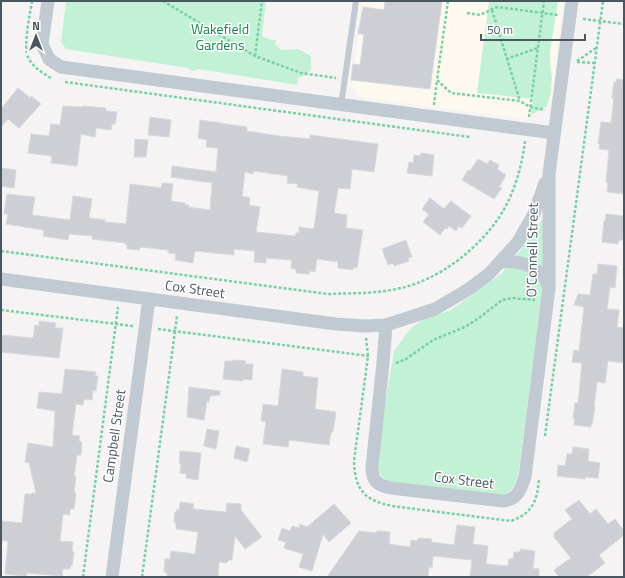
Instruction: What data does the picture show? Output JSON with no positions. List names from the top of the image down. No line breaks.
{"streets":{"street":["O'Connell Street","Cox Street","Campbell Street"]},"crossings":[["O'Connell Street","Cox Street"],["Cox Street","Campbell Street"]],"parks":["Wakefield Gardens"],"scale_bar":"50 m","north":"top"}
